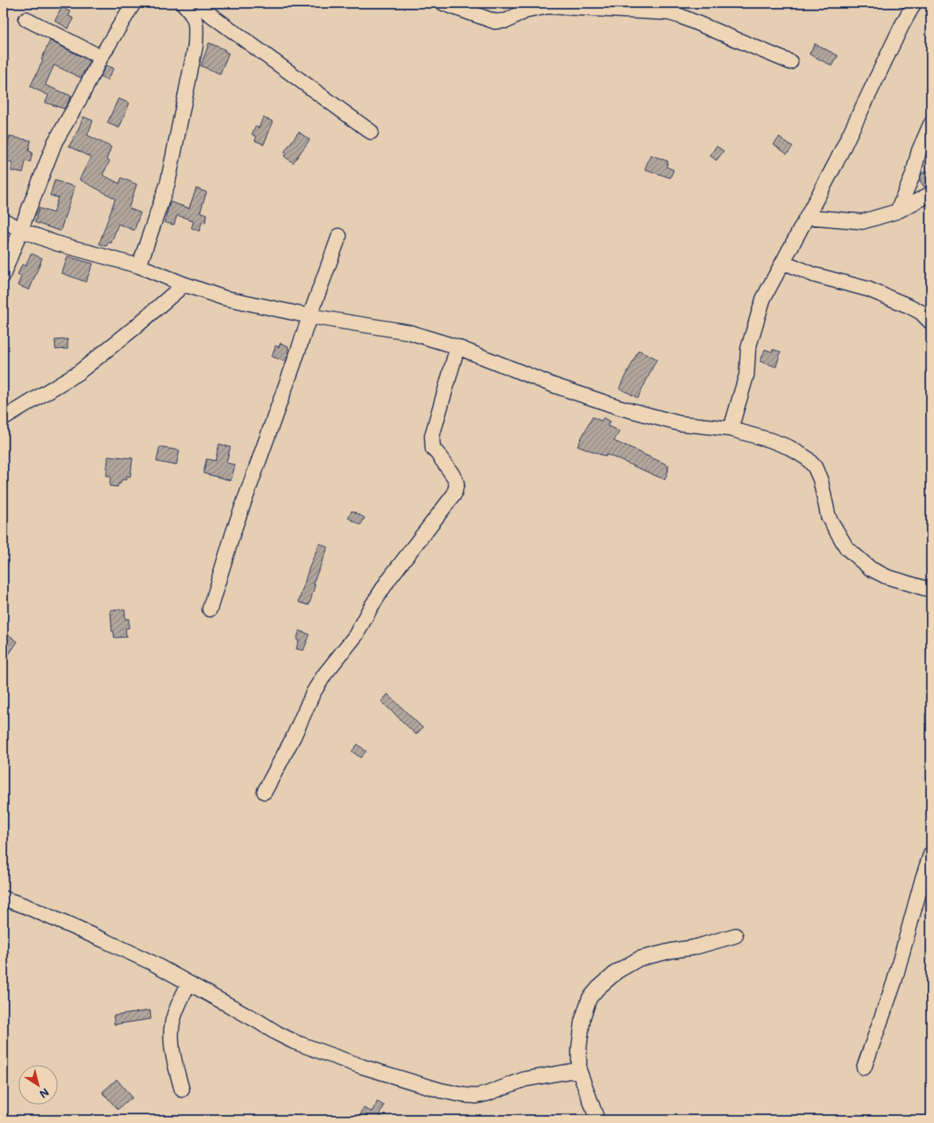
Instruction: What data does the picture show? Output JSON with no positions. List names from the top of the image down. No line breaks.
{"north":"bottom right"}
